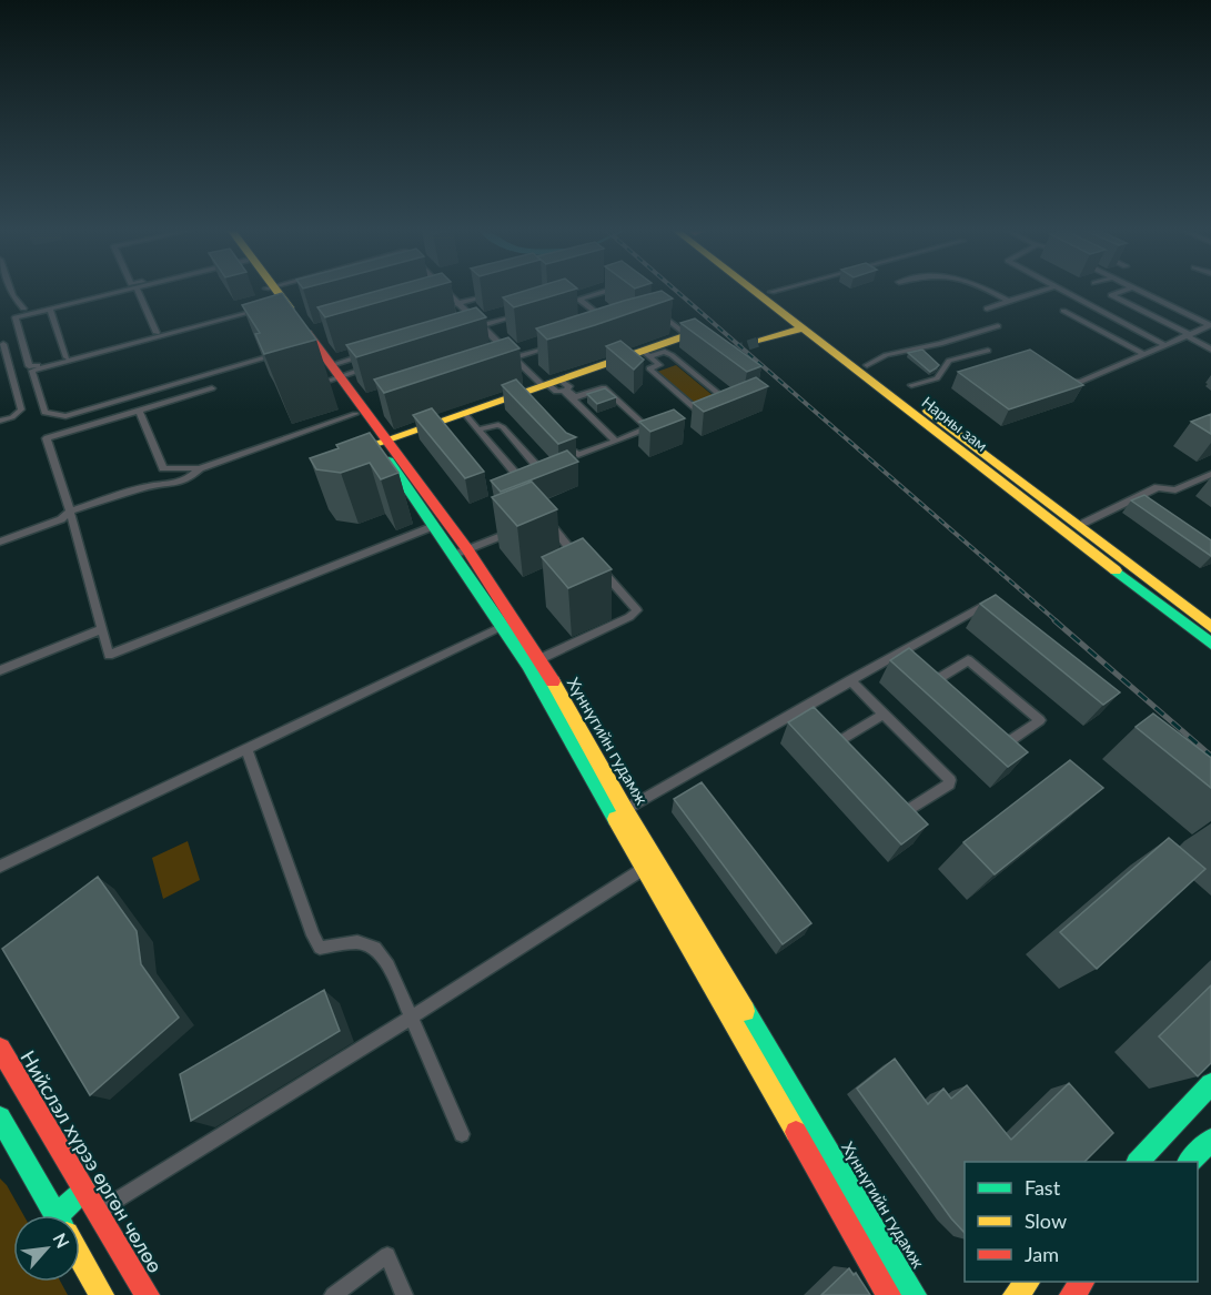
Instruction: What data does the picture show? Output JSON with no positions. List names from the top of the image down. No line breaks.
{"streets":{"main road":["Нарны зам","Хүннүгийн гудамж","Нийслэл хүрээ өргөн чөлөө"]},"legend":["Fast","Slow","Jam"],"north":"top right"}
